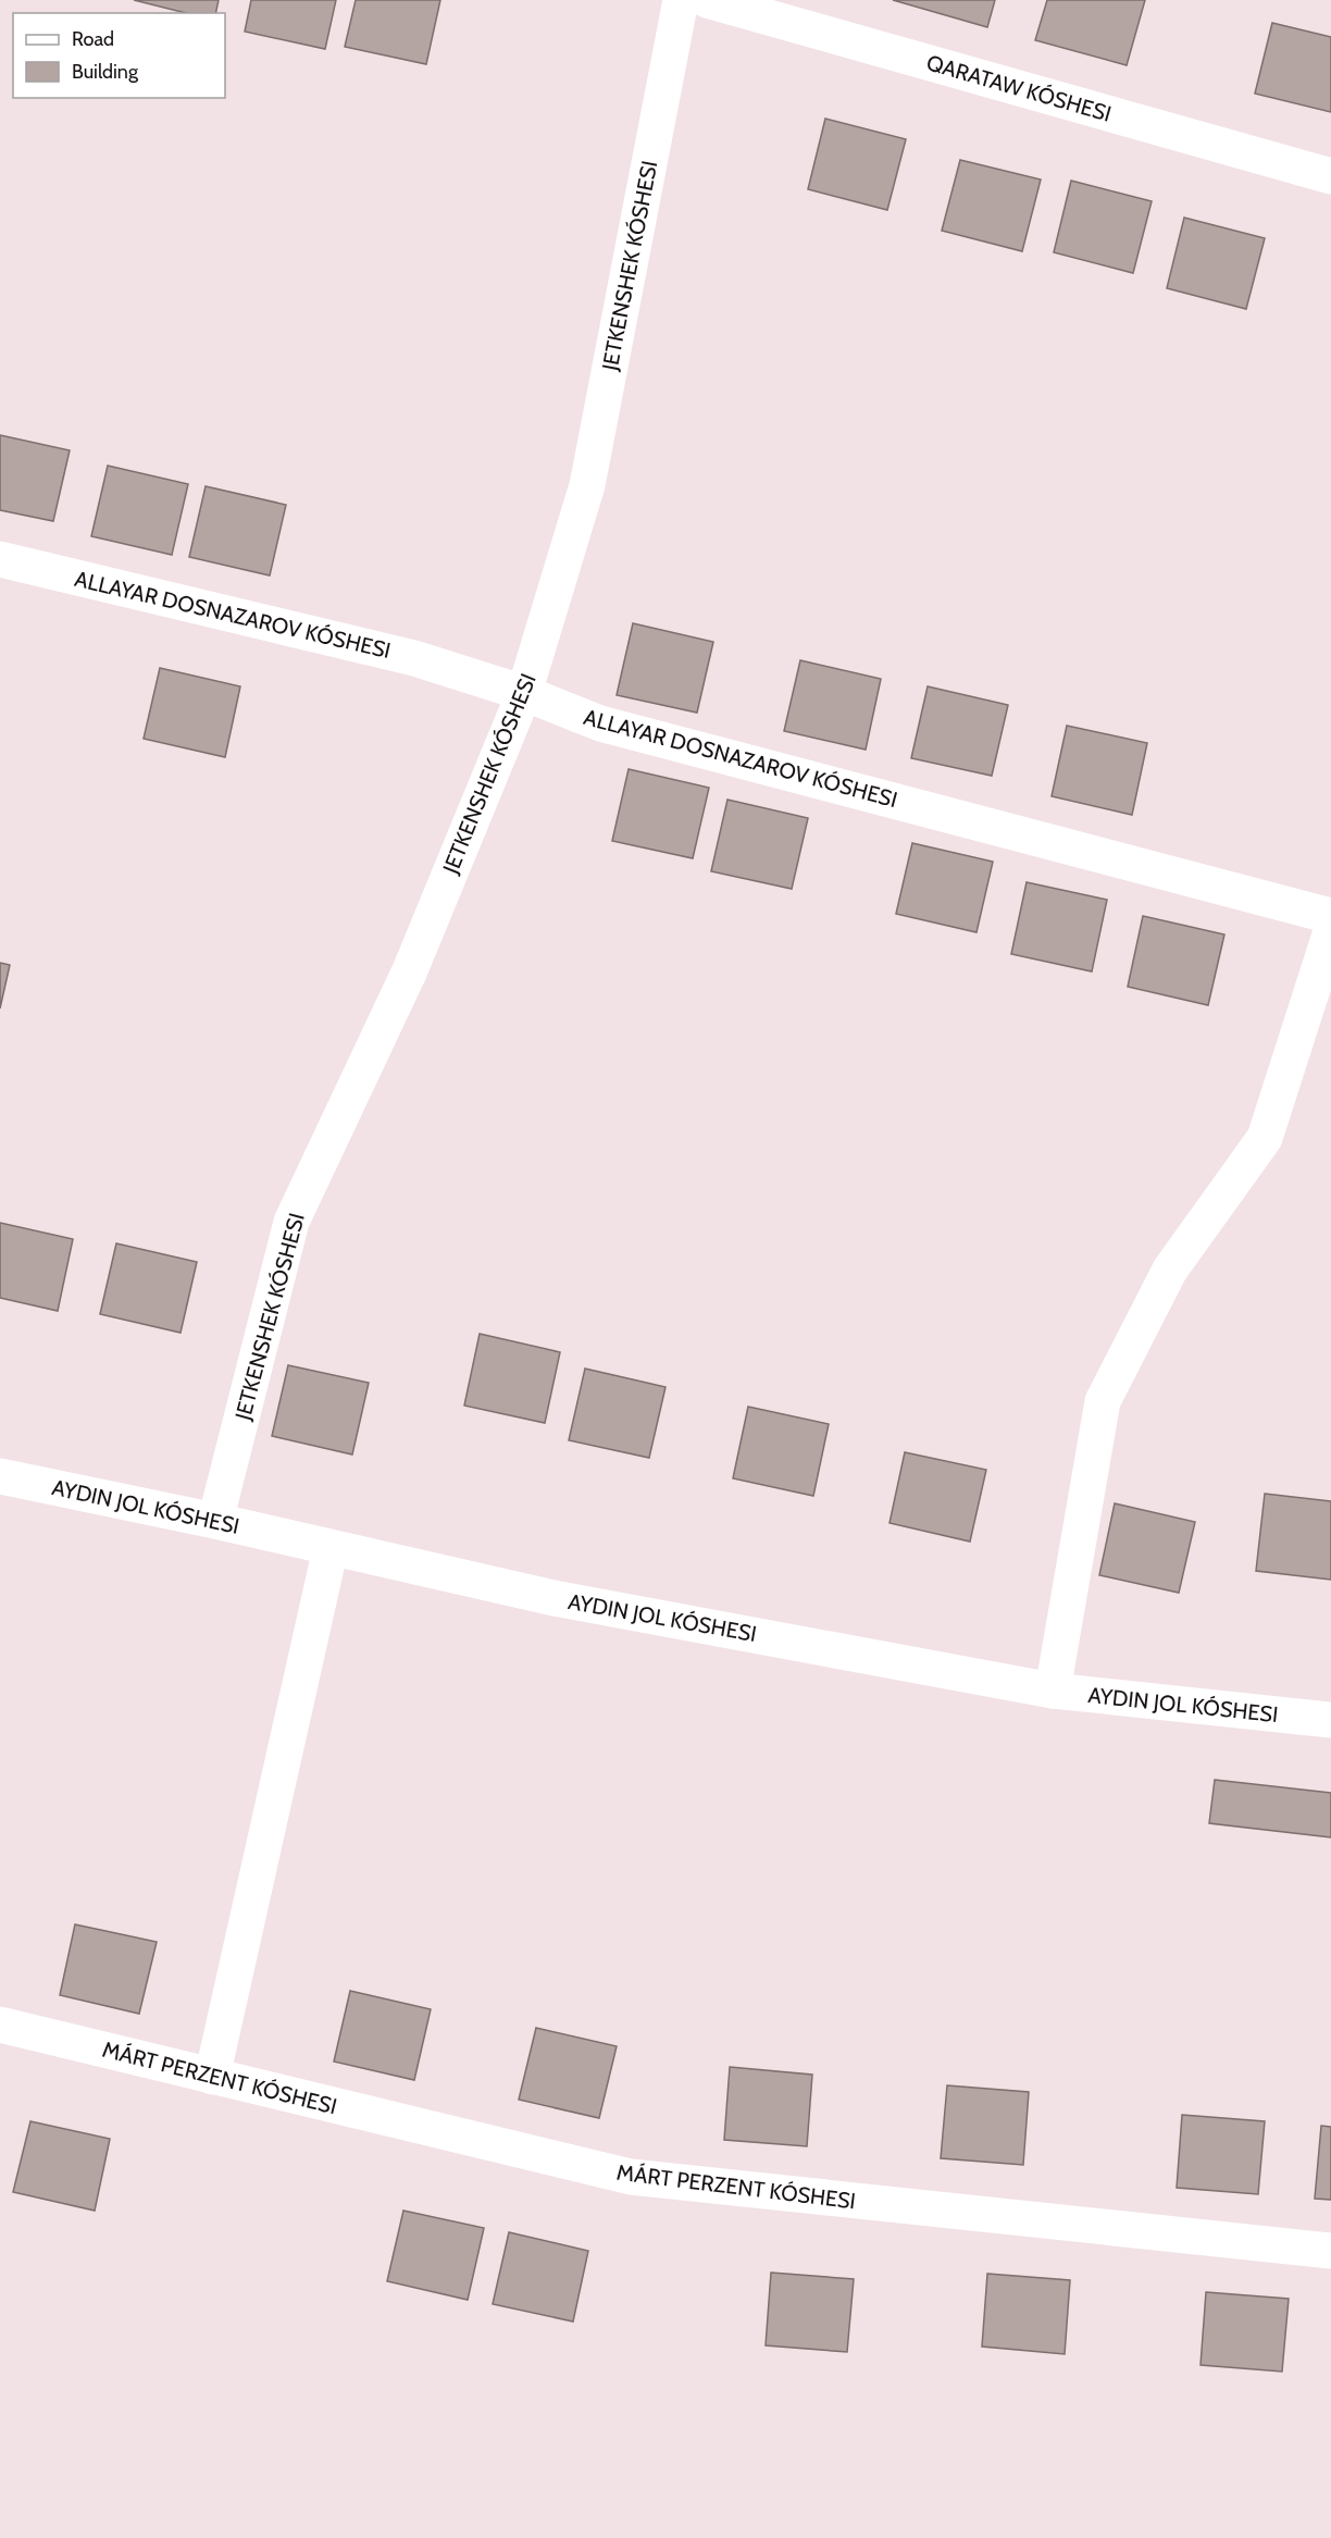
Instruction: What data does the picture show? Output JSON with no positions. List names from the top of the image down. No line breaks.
{"streets":{"street":["QARATAW KÓSHESI","JETKENSHEK KÓSHESI","ALLAYAR DOSNAZAROV KÓSHESI","MÁRT PERZENT KÓSHESI"]},"crossings":[["JETKENSHEK KÓSHESI","ALLAYAR DOSNAZAROV KÓSHESI"]],"legend":["Road","Building"]}
